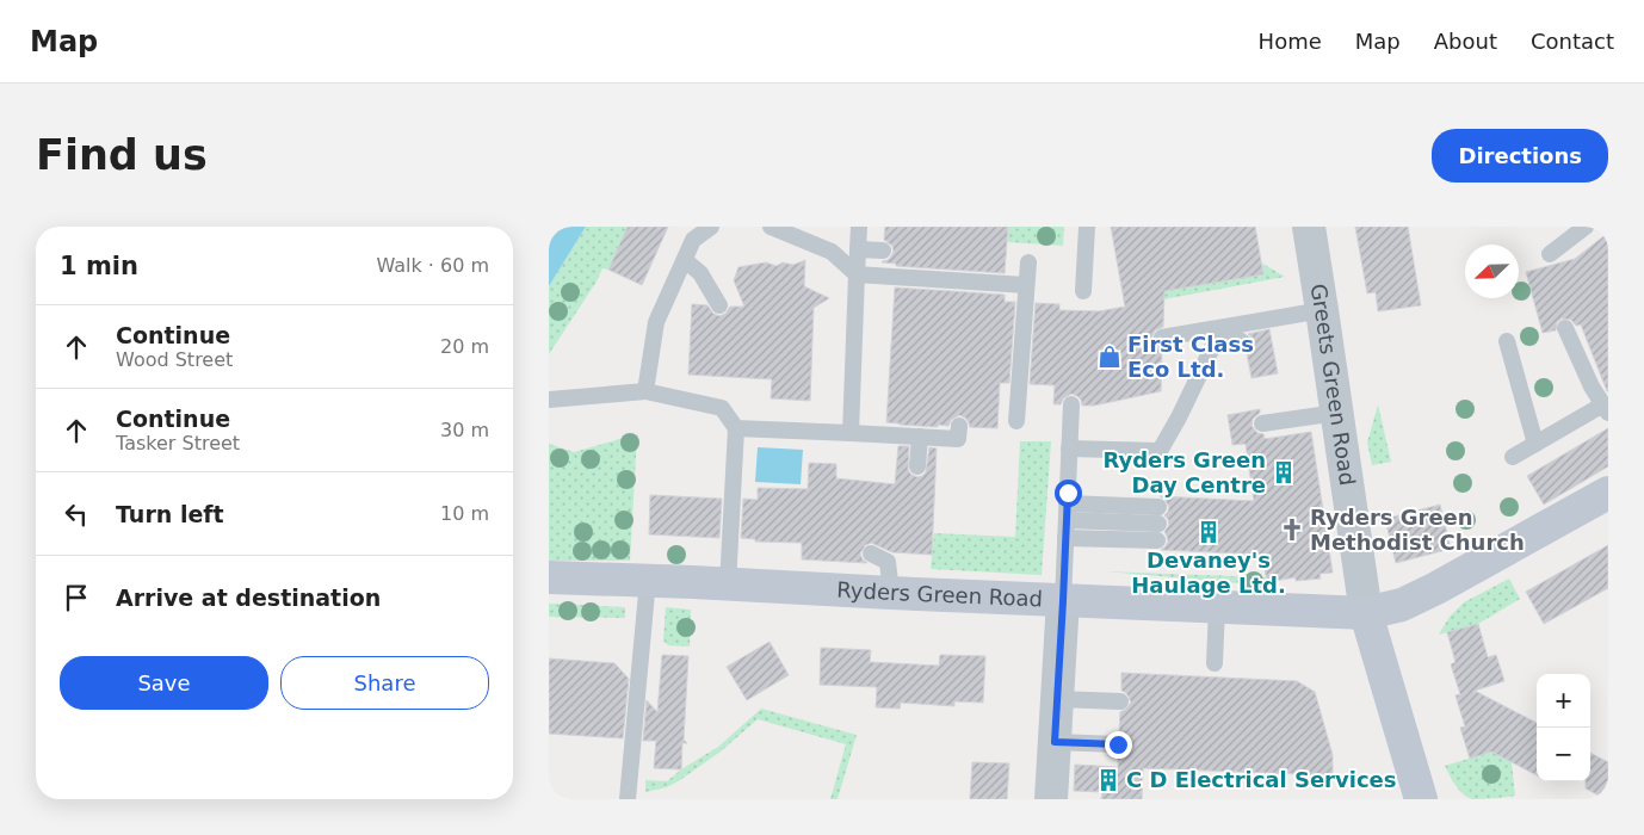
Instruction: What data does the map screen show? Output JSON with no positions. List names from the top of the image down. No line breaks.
{"streets":{"main road":["Ryders Green Road"],"street":["Greets Green Road"]},"crossings":[["Greets Green Road","Ryders Green Road"]],"places":{"shop":["First Class Eco Ltd."],"building":["Ryders Green Day Centre","Devaney's Haulage Ltd.","C D Electrical Services"],"church":["Ryders Green Methodist Church"]},"north":"bottom left","page":{"header":"Map","nav":["Home","Map","About","Contact"],"buttons":["Directions",["Save","Share"]],"title":"Find us","heading":["1 min","Walk · 60 m"],"list":[["Continue","Wood Street","20 m"],["Continue","Tasker Street","30 m"],["Turn left","10 m"],"Arrive at destination"],"map_buttons":["+","−"]}}
